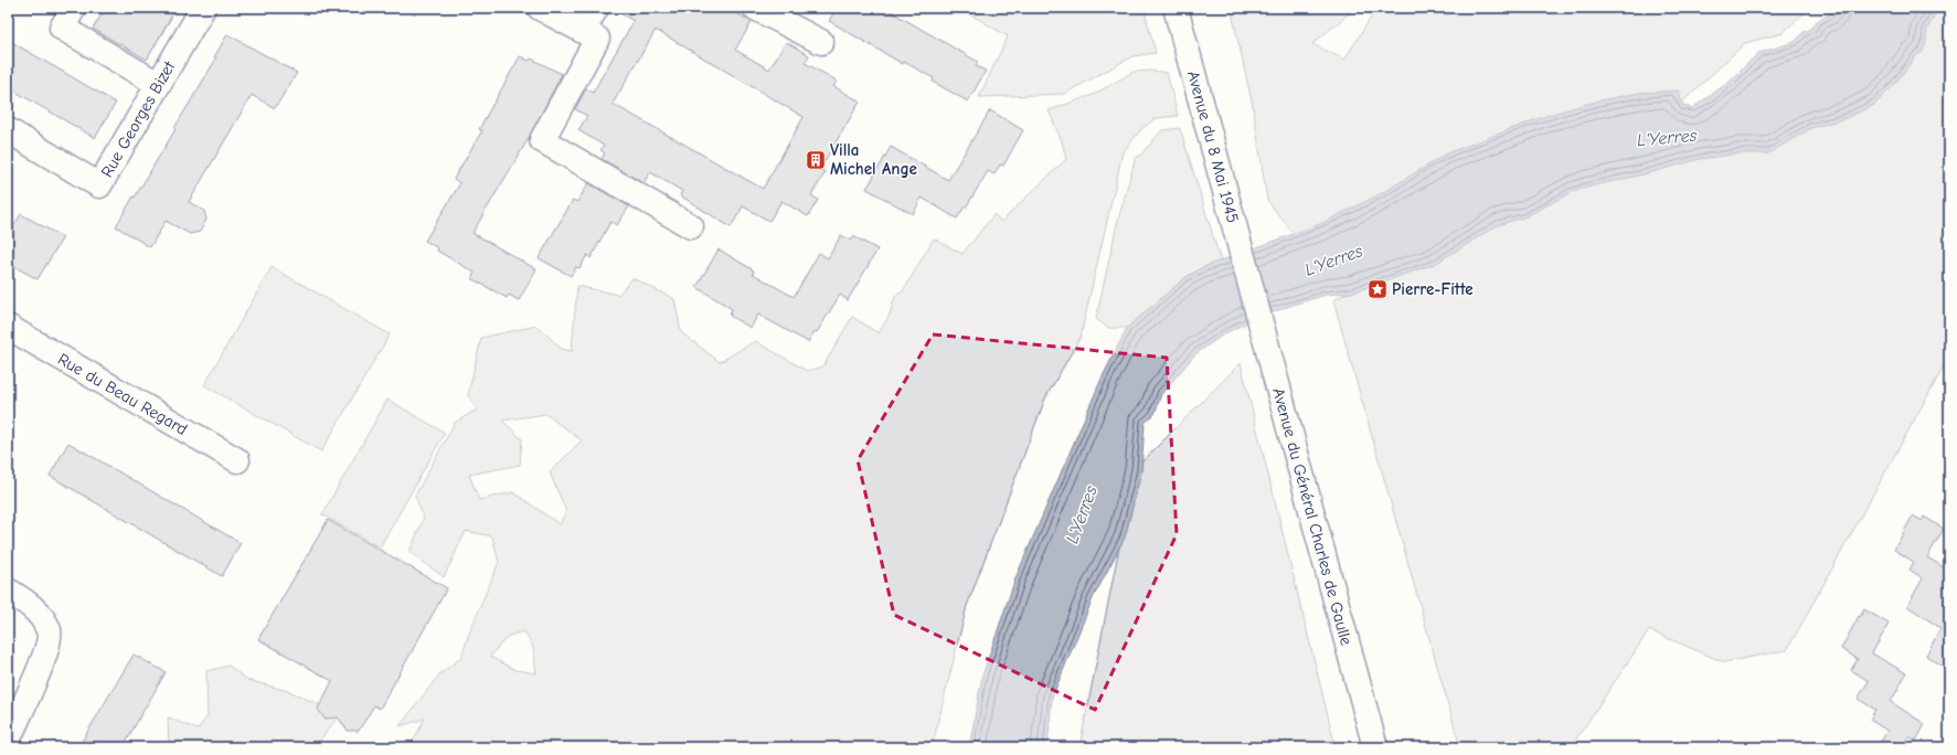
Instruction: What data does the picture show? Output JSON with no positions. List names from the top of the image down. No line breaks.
{"streets":{"street":["Rue Georges Bizet","Avenue du 8 Mai 1945","Rue du Beau Regard","Avenue du Général Charles de Gaulle"]},"crossings":[["Avenue du 8 Mai 1945","Avenue du Général Charles de Gaulle"]],"water":["L'Yerres"],"places":{"building":["Villa Michel Ange"],"place":["Pierre-Fitte"]}}
